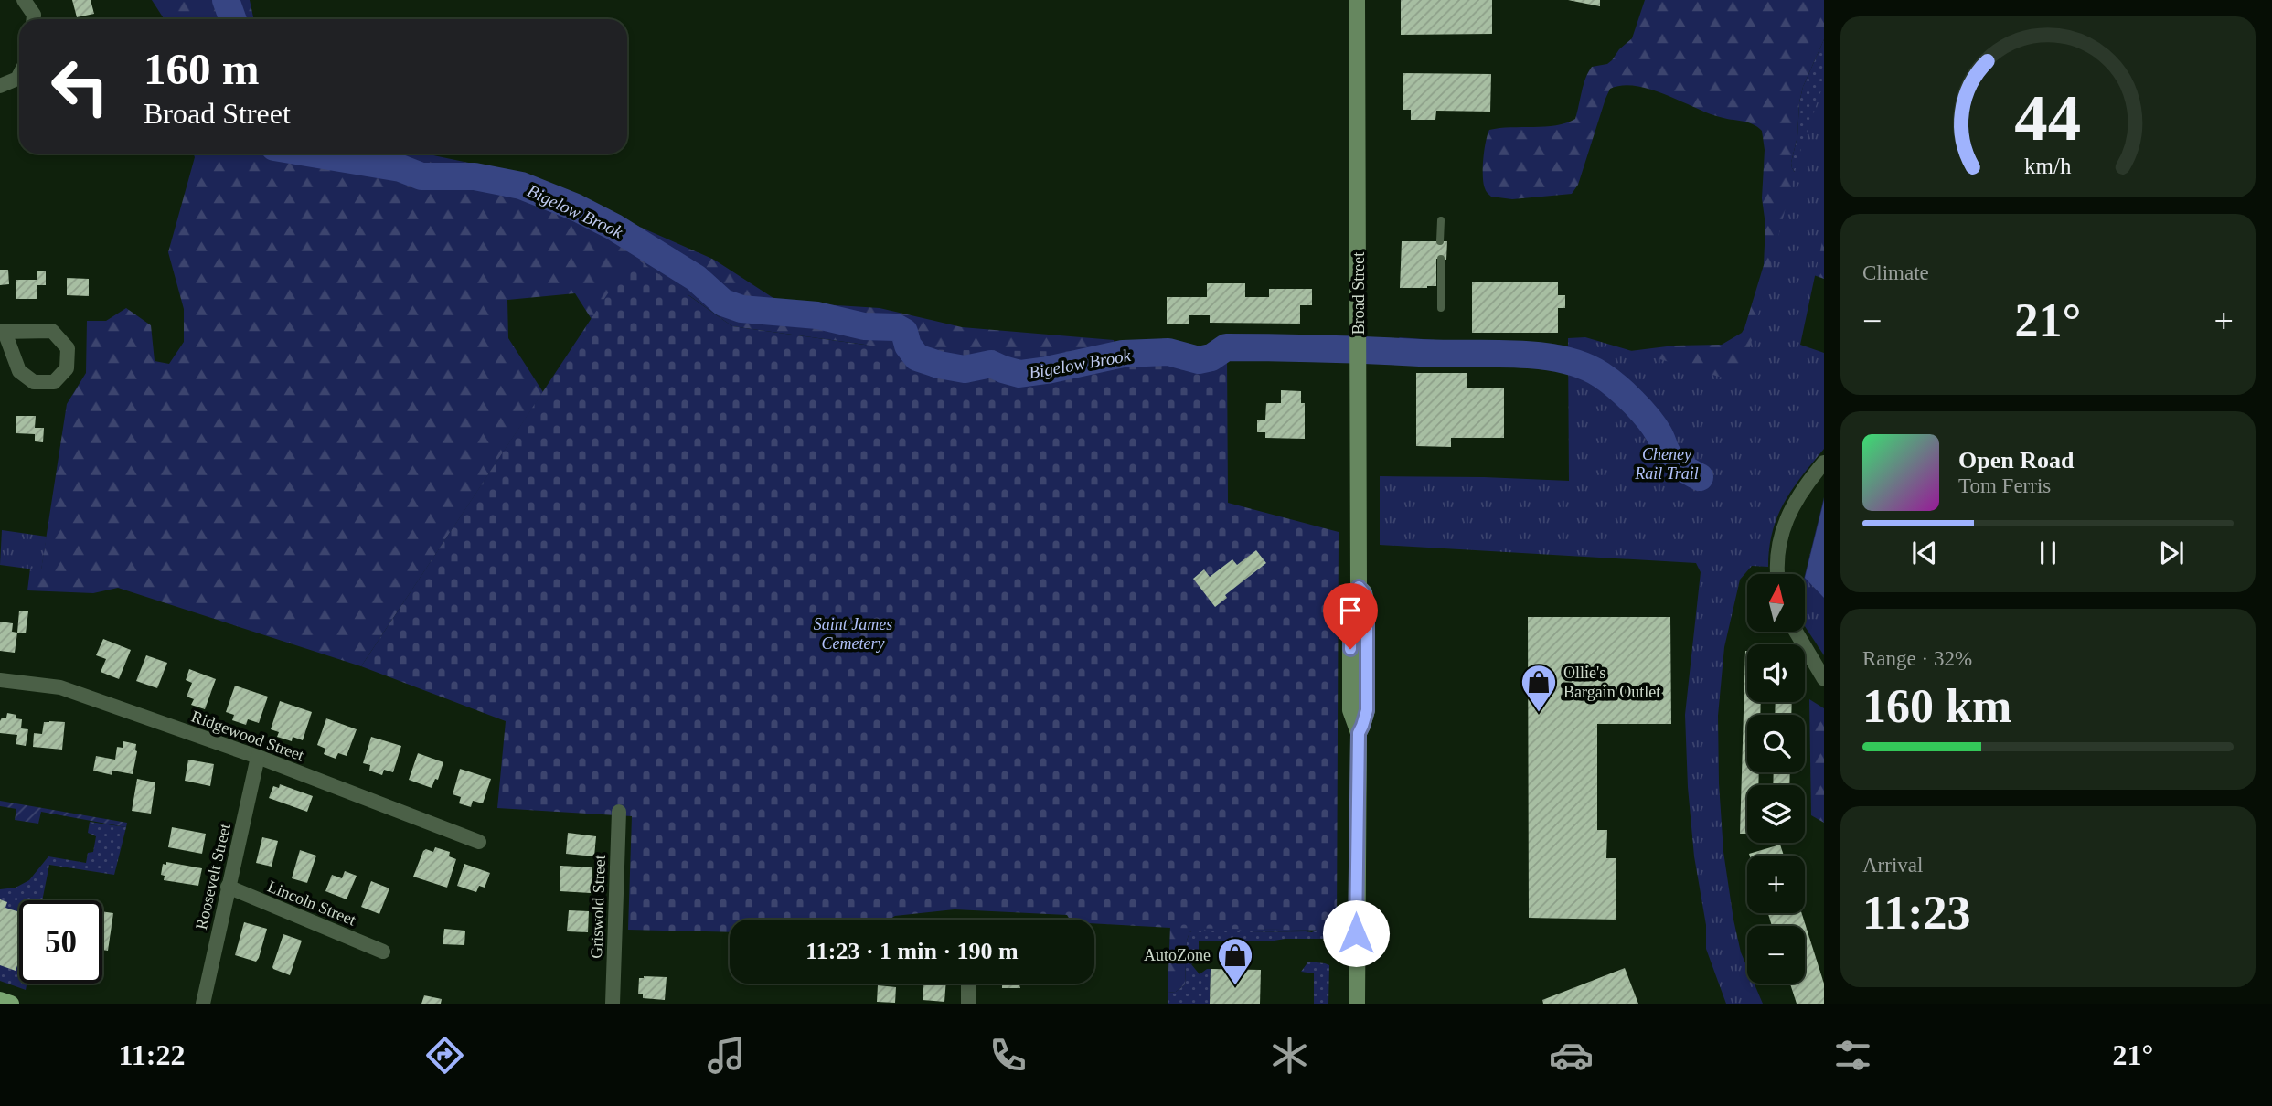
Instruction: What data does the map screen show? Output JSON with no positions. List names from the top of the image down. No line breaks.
{"streets":{"main road":["Broad Street"],"street":["Ridgewood Street","Roosevelt Street","Lincoln Street","Griswold Street"]},"crossings":[["Ridgewood Street","Roosevelt Street"],["Roosevelt Street","Lincoln Street"]],"water":["Bigelow Brook"],"parks":["Cheney Rail Trail","Saint James Cemetery"],"places":{"shop":["Ollie's Bargain Outlet","AutoZone"]},"north":"top","page":{"turn":["160 m","Broad Street"],"tile":["Climate",["Range · 32%","160 km"],["Arrival","11:23"]],"heat":["−","21°","+"],"song":["Open Road","Tom Ferris"],"map_buttons":["+","−"],"limit":"50","trip":"11:23 · 1 min · 190 m","tabs":["11:22","21°"],"gauge":["44","km/h"]}}
